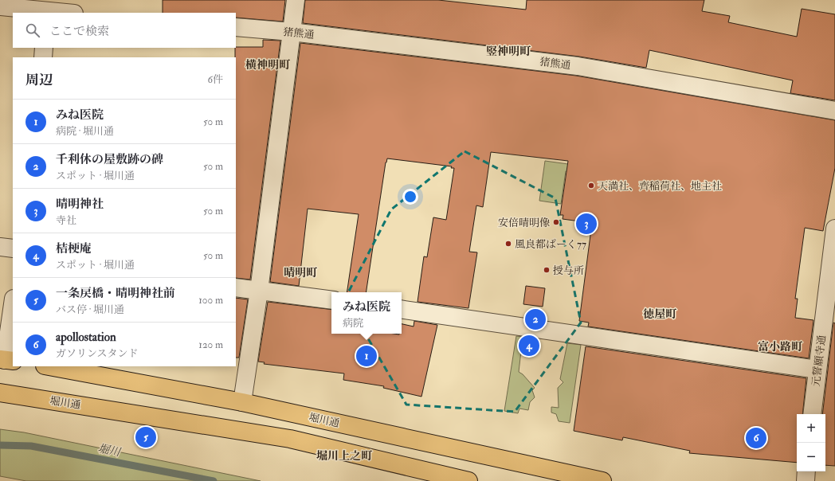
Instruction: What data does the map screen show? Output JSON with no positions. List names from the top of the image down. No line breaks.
{"streets":{"main road":["堀川通"],"street":["猪熊通","元誓願寺通"]},"districts":["竪神明町","横神明町","晴明町","徳屋町","富小路町","堀川上之町"],"water":["堀川"],"places":["天満社、齊稲荷社、地主社","安倍晴明像","風良都ぱーく77","授与所"],"page":{"search":"ここで検索","heading":["周辺","6件"],"list":[{"mark":"1","name":"みね医院","note":"病院 · 堀川通","value":"50 m"},{"mark":"2","name":"千利休の屋敷跡の碑","note":"スポット · 堀川通","value":"50 m"},{"mark":"3","name":"晴明神社","note":"寺社","value":"50 m"},{"mark":"4","name":"桔梗庵","note":"スポット · 堀川通","value":"50 m"},{"mark":"5","name":"一条戻橋・晴明神社前","note":"バス停 · 堀川通","value":"100 m"},{"mark":"6","name":"apollostation","note":"ガソリンスタンド","value":"120 m"}],"pins":["3","2","4","1","5","6"],"popup":["みね医院","病院"],"map_buttons":["+","−"]}}
